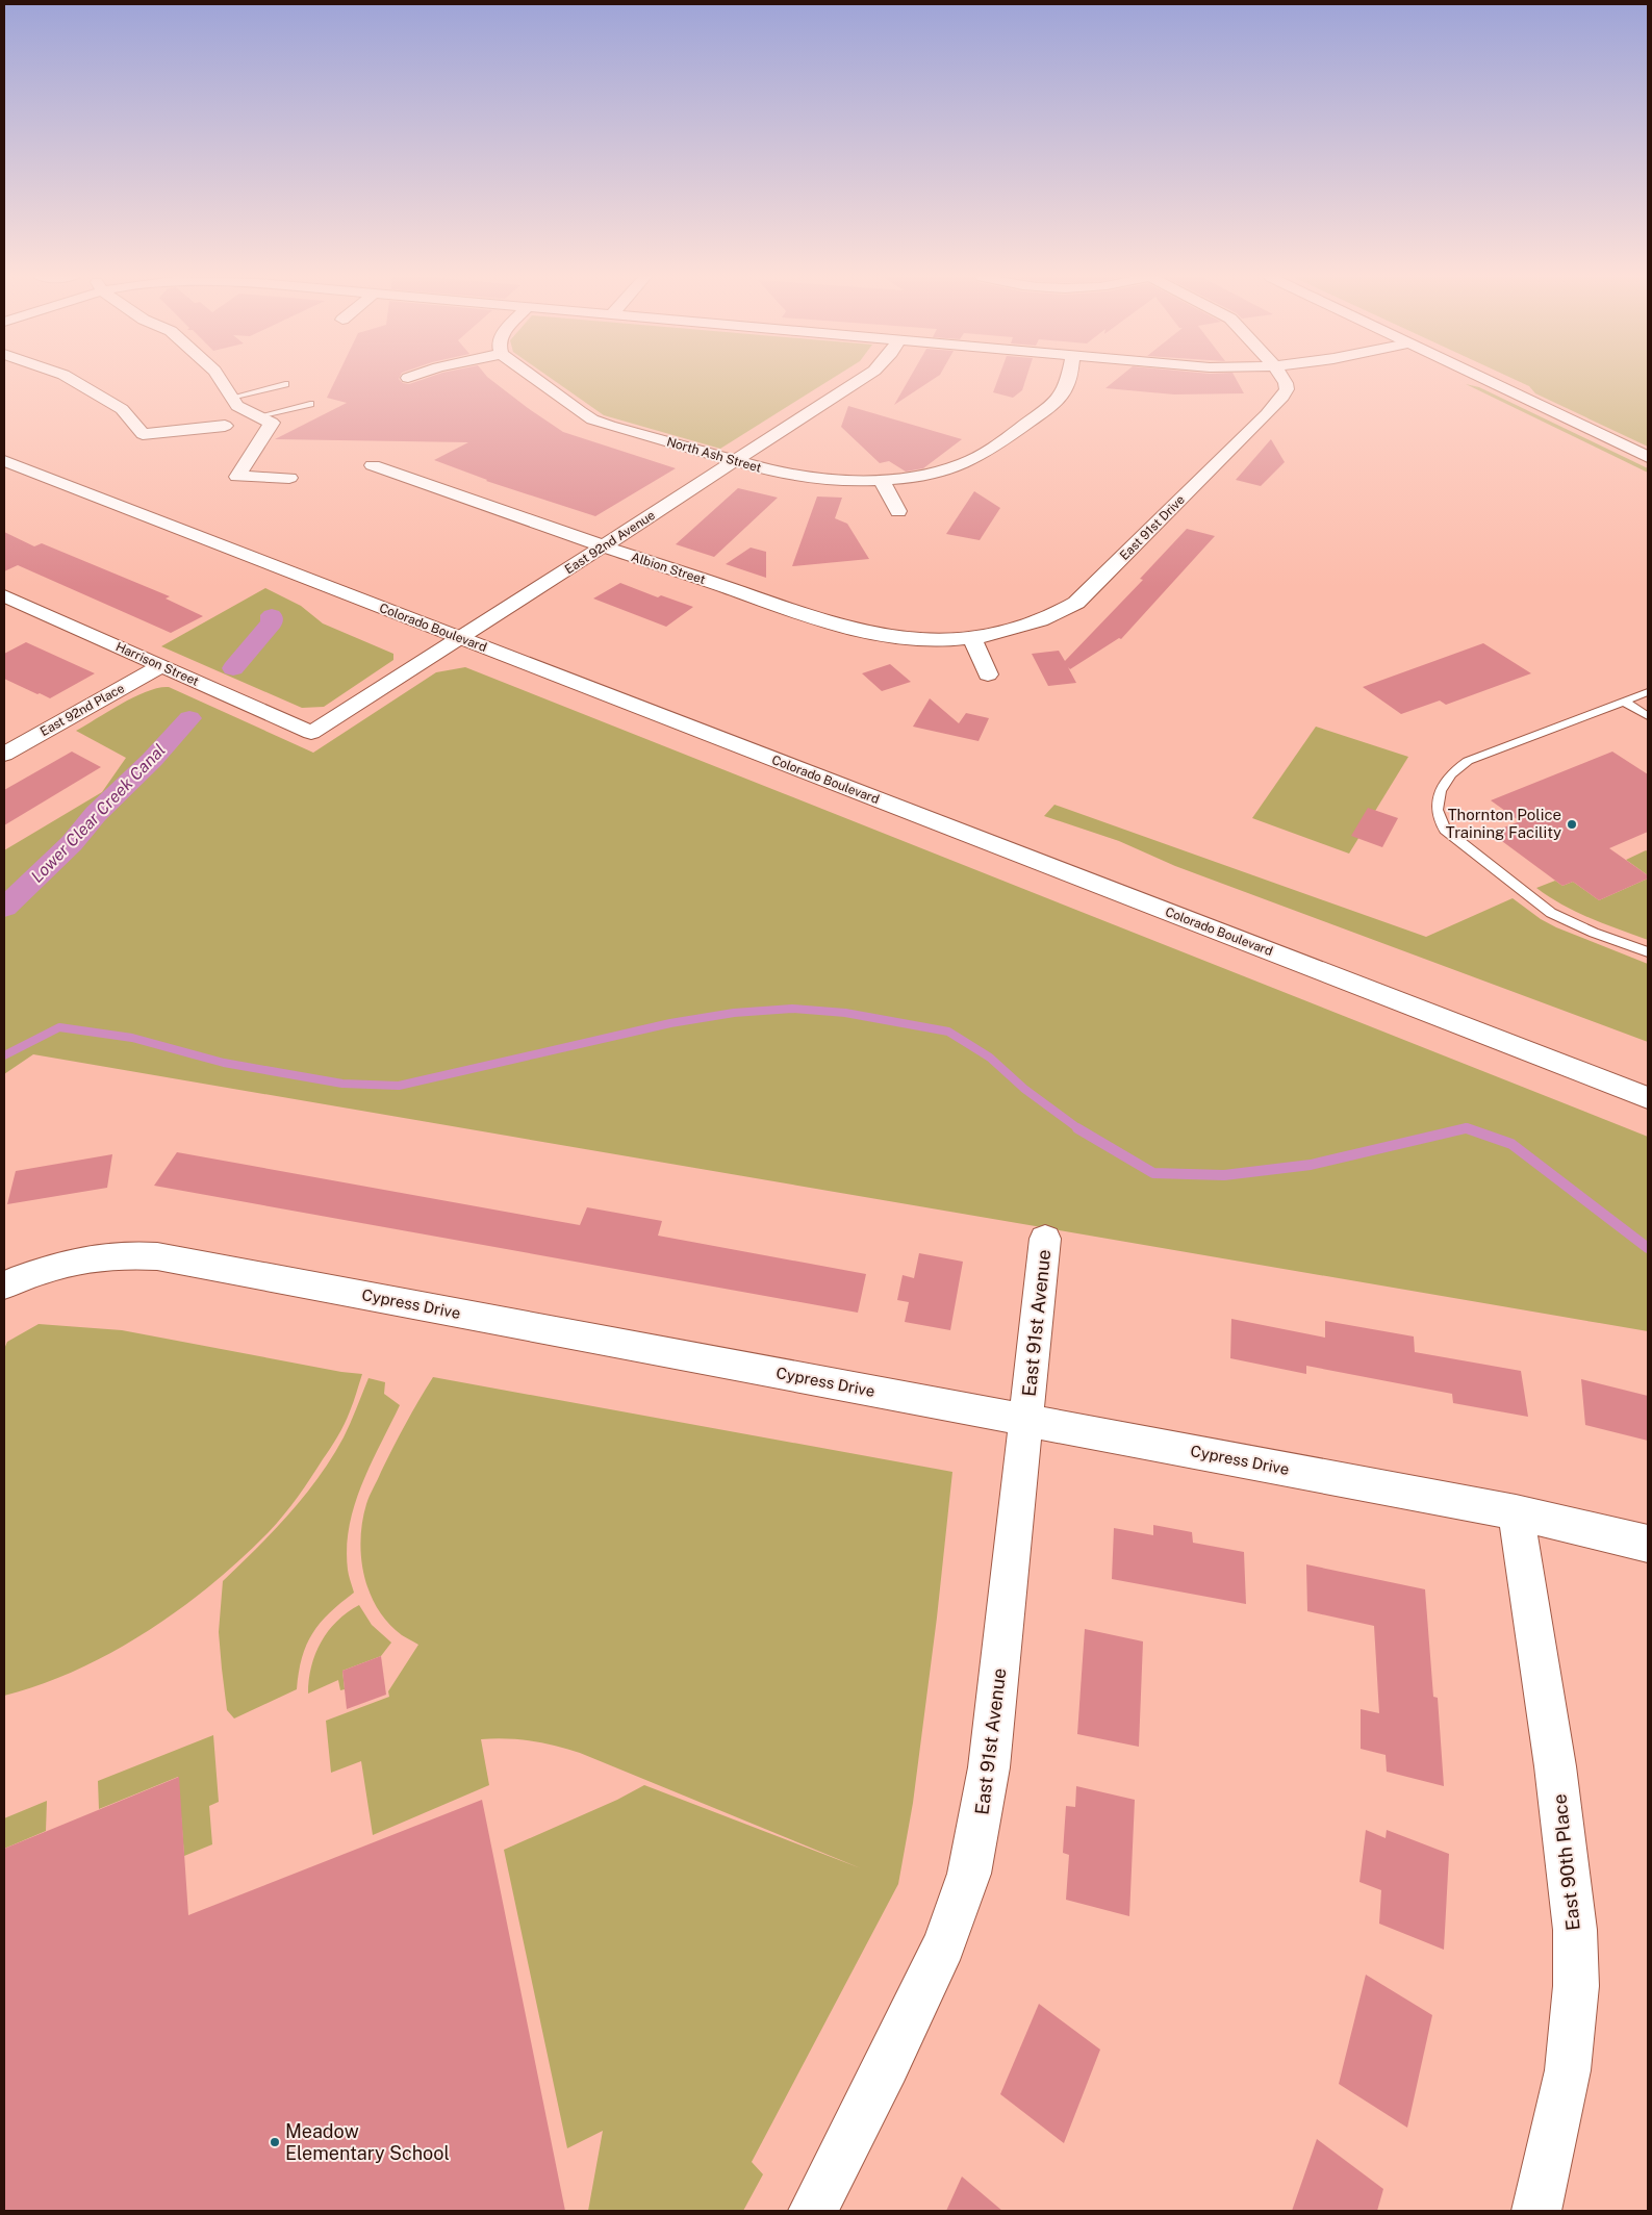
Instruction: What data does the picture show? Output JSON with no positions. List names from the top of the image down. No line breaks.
{"streets":{"street":["North Ash Street","East 91st Drive","East 92nd Avenue","Albion Street","Colorado Boulevard","Harrison Street","East 92nd Place","Cypress Drive","East 91st Avenue","East 90th Place"]},"crossings":[["North Ash Street","East 92nd Avenue"],["East 91st Drive","Albion Street"],["East 92nd Avenue","Albion Street"],["East 92nd Avenue","Colorado Boulevard"],["East 92nd Avenue","Harrison Street"],["Harrison Street","East 92nd Place"],["Cypress Drive","East 91st Avenue"],["Cypress Drive","East 90th Place"]],"water":["Lower Clear Creek Canal"],"places":["Thornton Police Training Facility","Meadow Elementary School"]}
